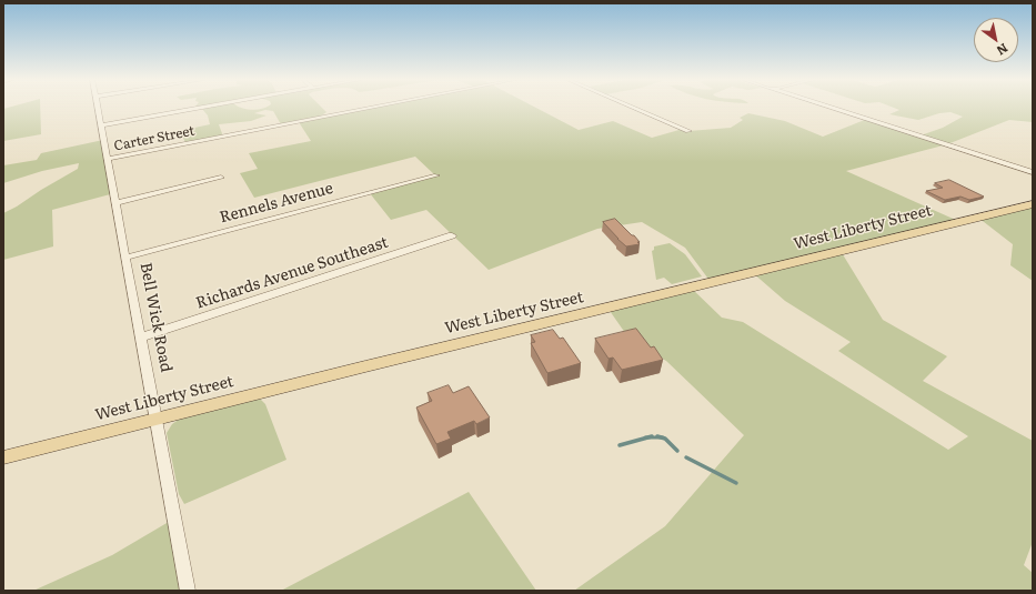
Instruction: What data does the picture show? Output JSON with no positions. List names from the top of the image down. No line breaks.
{"streets":{"main road":["West Liberty Street"],"street":["Carter Street","Rennels Avenue","Richards Avenue Southeast","Bell Wick Road"]},"crossings":[["Carter Street","Bell Wick Road"],["Rennels Avenue","Bell Wick Road"],["West Liberty Street","Bell Wick Road"],["Richards Avenue Southeast","Bell Wick Road"]],"north":"bottom right"}
